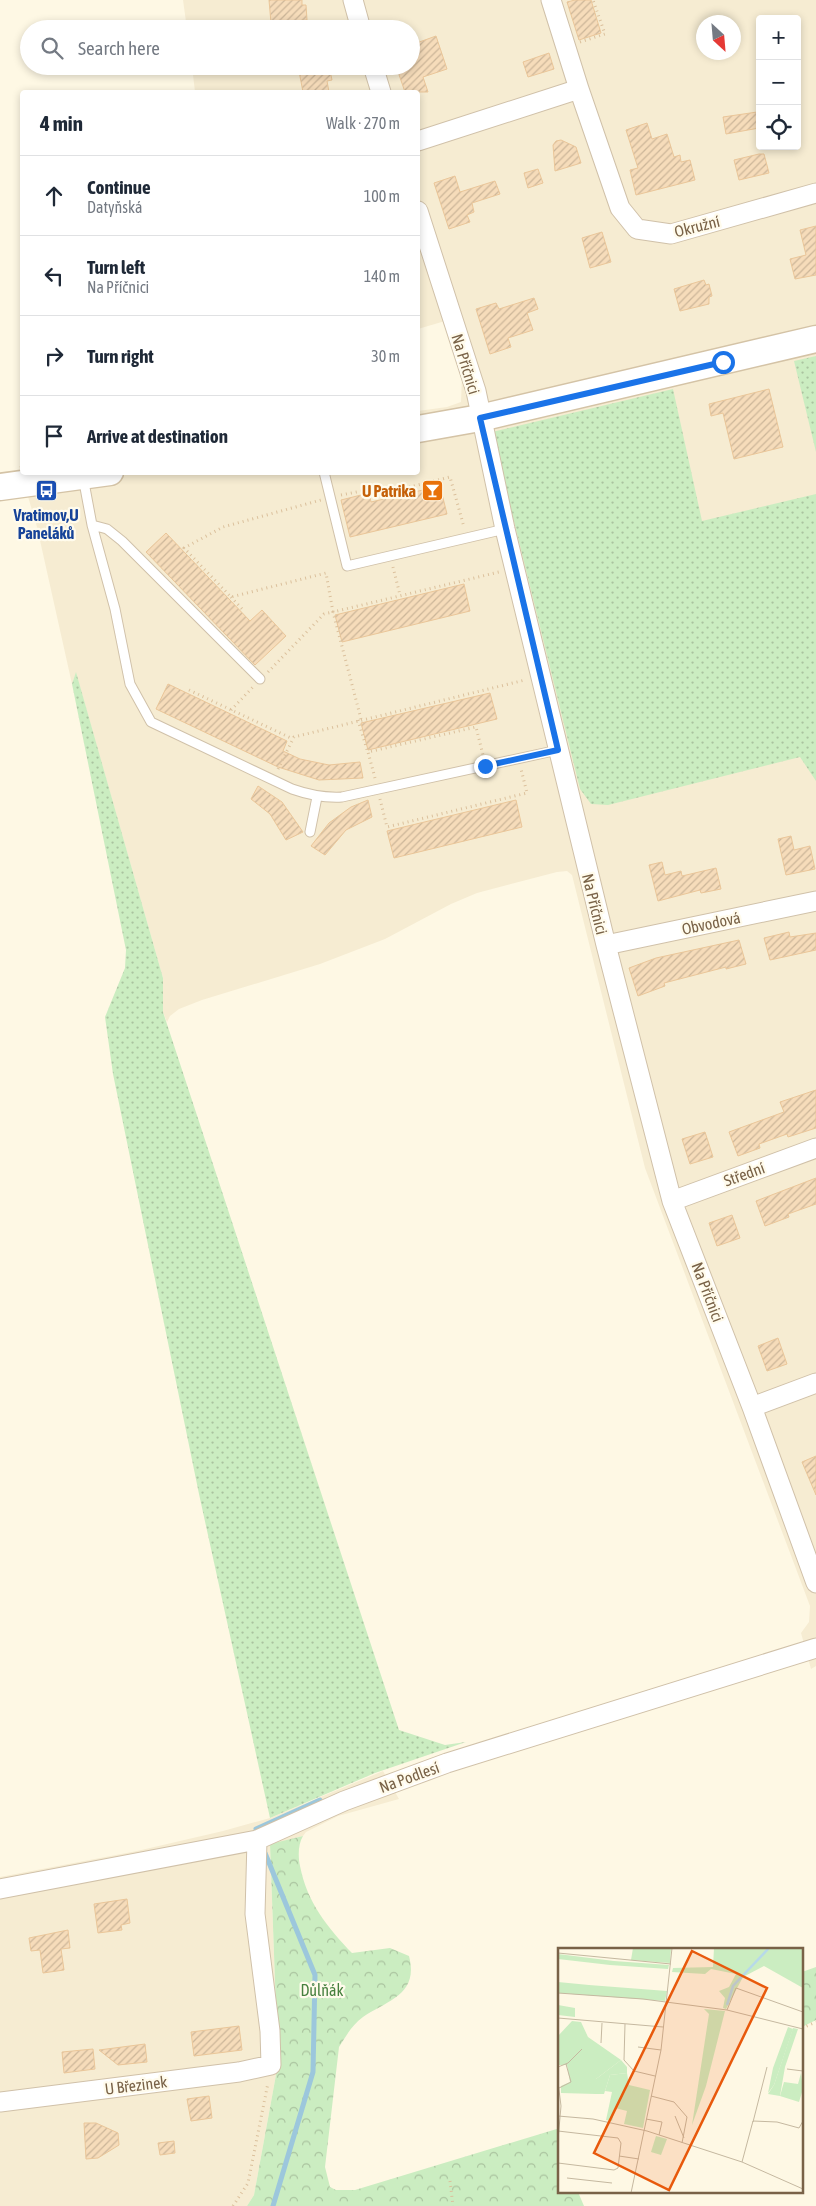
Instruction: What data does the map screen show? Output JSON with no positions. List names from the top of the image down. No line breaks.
{"streets":{"street":["Okružní","Na Příčnici","Obvodová","Střední","Na Podlesí","U Březinek"]},"crossings":[["Na Příčnici","Obvodová"],["Na Příčnici","Střední"]],"parks":["Důlňák"],"places":{"bus stop":["Vratimov,U Paneláků"],"bar":["U Patrika"]},"north":"bottom right","page":{"map_buttons":["+","−"],"search":"Search here","heading":["4 min","Walk · 270 m"],"list":[["Continue","Datyňská","100 m"],["Turn left","Na Příčnici","140 m"],["Turn right","30 m"],"Arrive at destination"]}}
